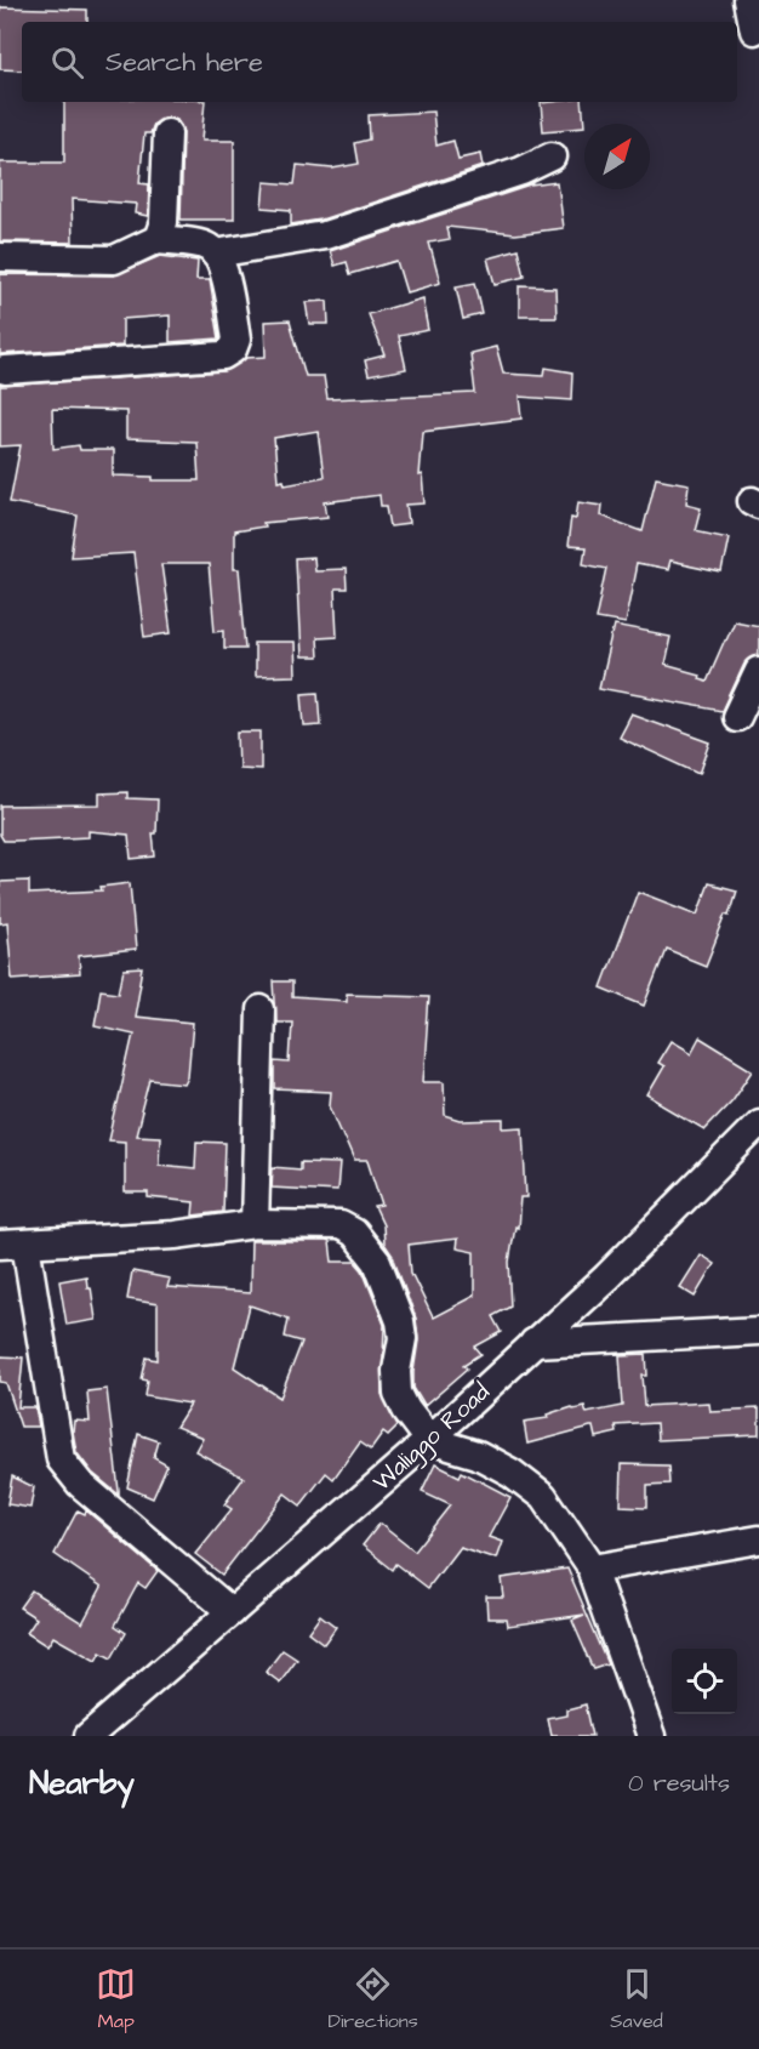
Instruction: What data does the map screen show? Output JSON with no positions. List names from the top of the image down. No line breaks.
{"streets":{"street":["Waliggo Road"]},"north":"top right","page":{"search":"Search here","heading":["Nearby","0 results"],"nav":["Map","Directions","Saved"]}}
